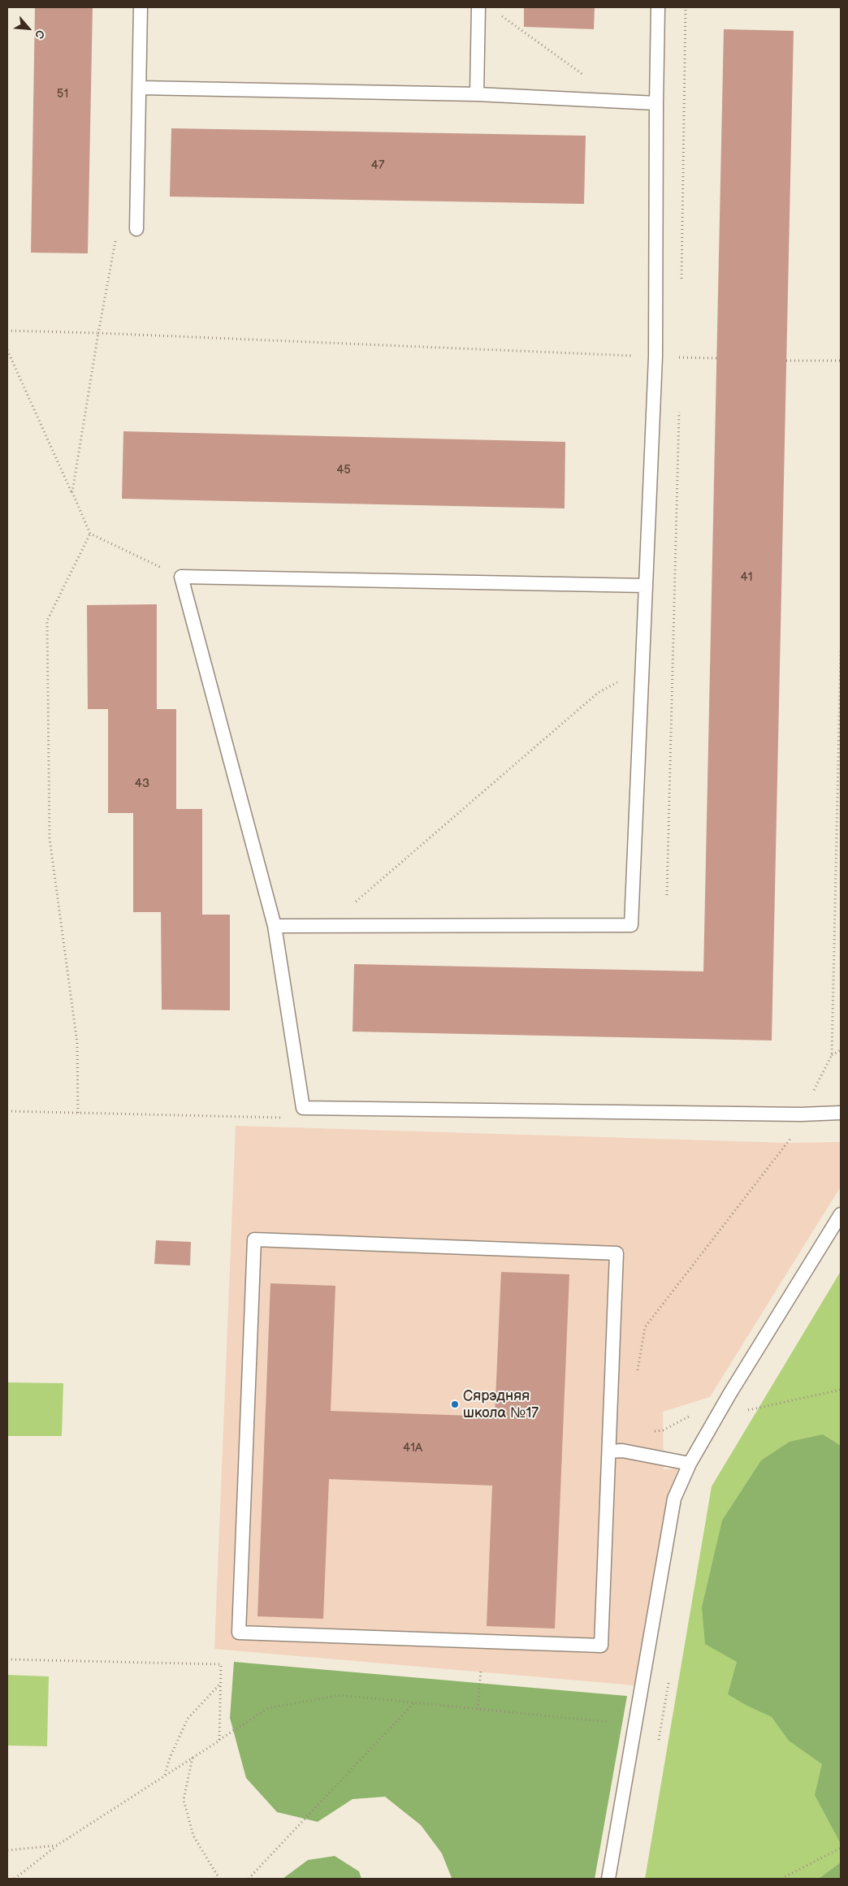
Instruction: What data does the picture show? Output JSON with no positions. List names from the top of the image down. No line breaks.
{"places":["Сярэдняя школа №17"],"house_numbers":["51","47","45","41","43","41А"],"north":"bottom right"}
